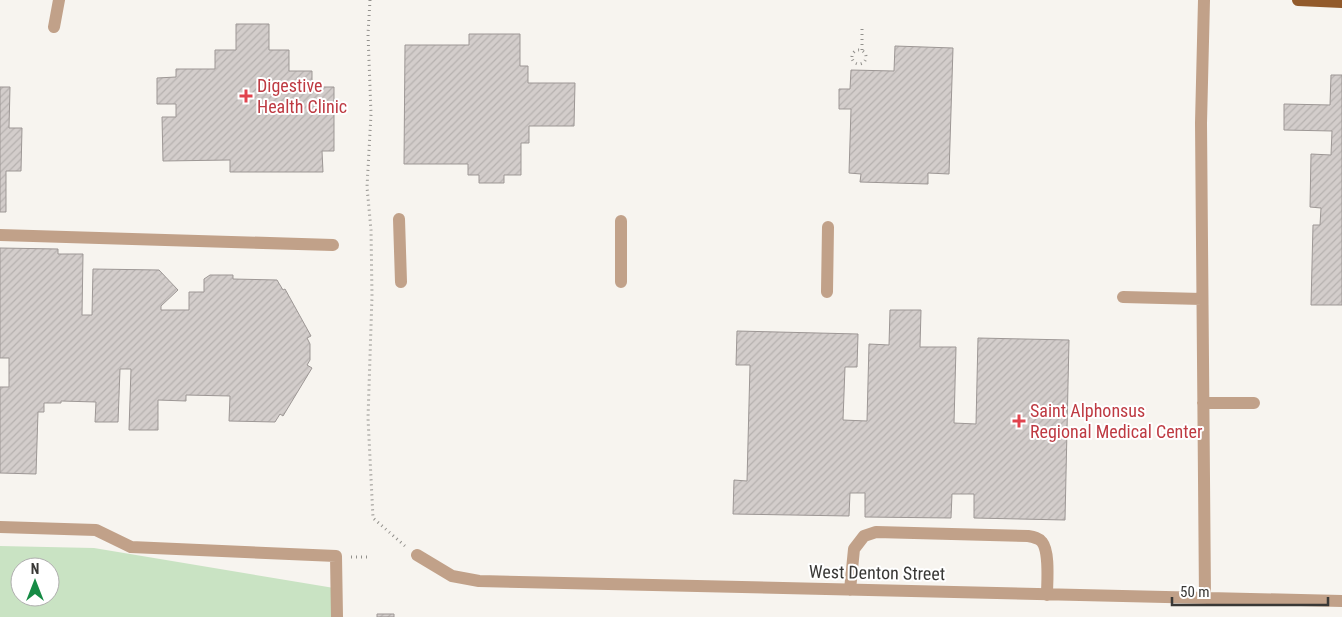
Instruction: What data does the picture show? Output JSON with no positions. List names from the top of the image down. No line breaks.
{"streets":{"street":["West Denton Street"]},"places":{"health":["Digestive Health Clinic","Saint Alphonsus Regional Medical Center"]},"scale_bar":"50 m","north":"top"}
